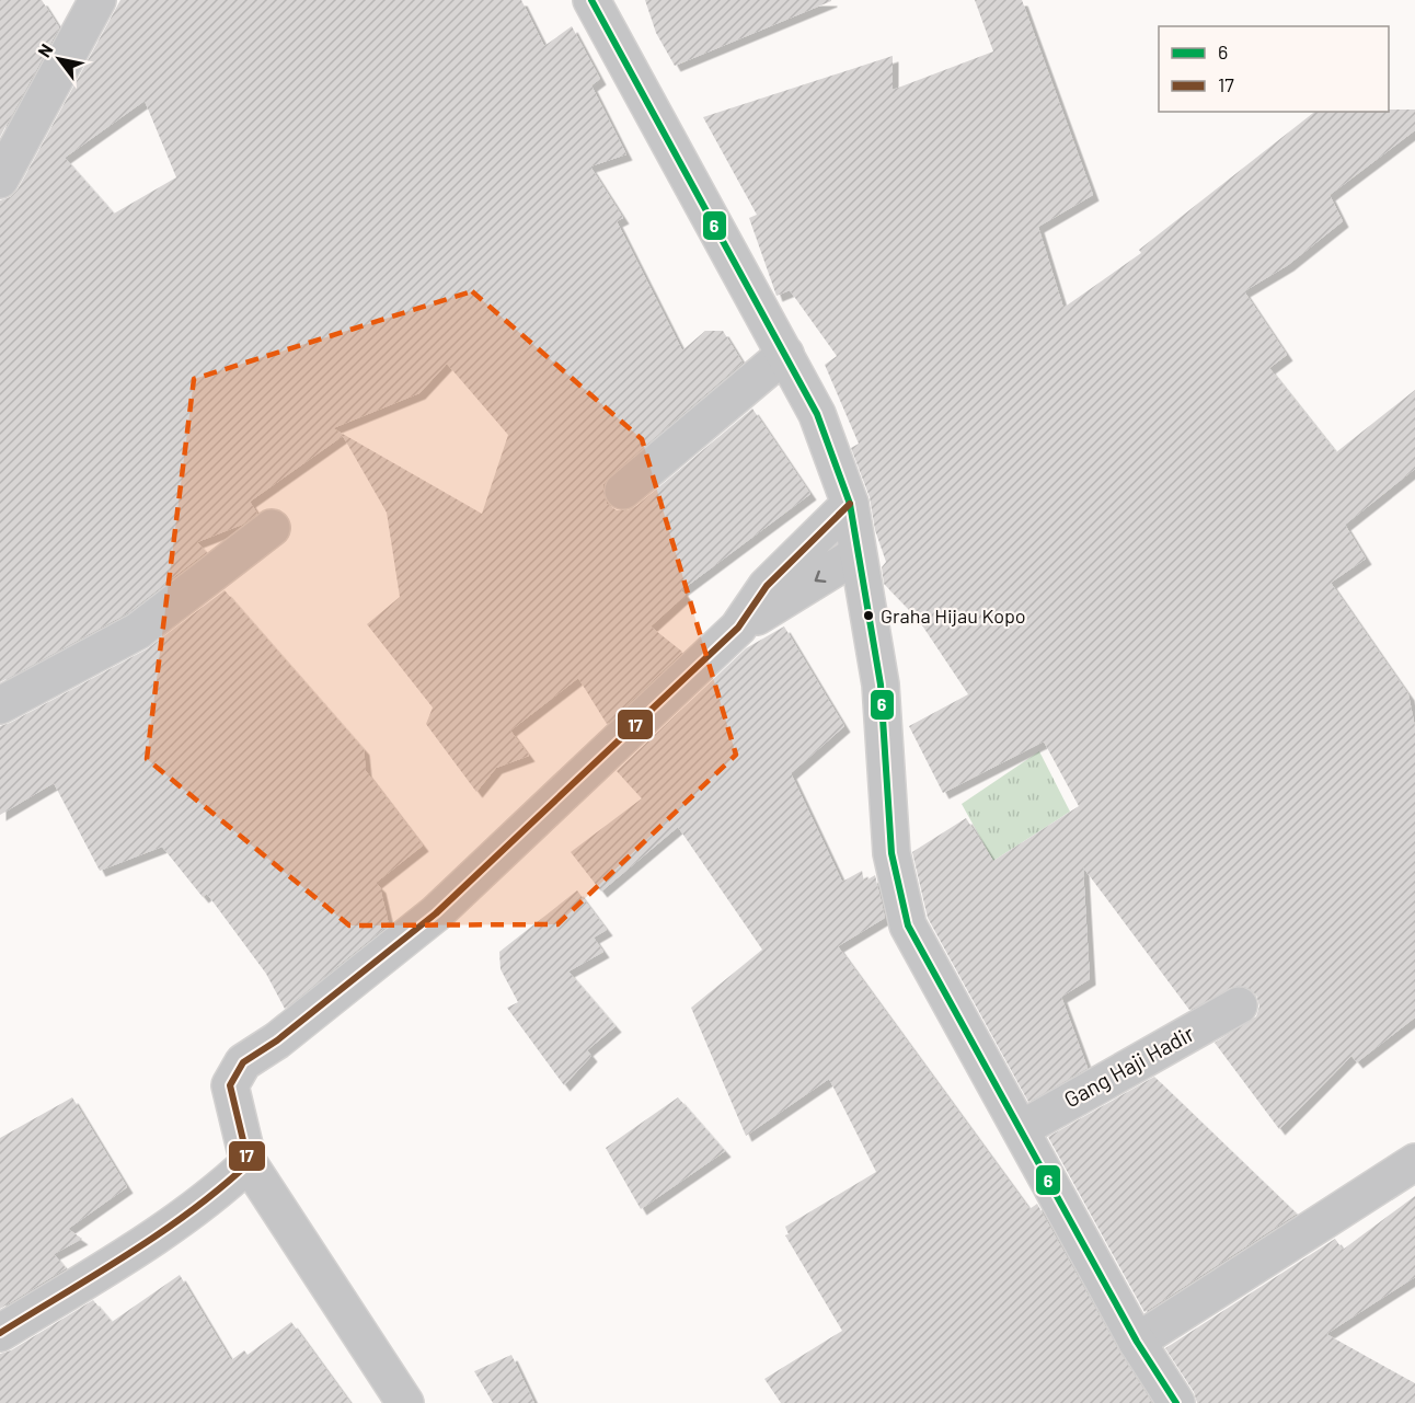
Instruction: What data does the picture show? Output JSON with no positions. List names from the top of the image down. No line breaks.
{"streets":{"street":["Gang Haji Hadir"]},"places":["Graha Hijau Kopo"],"lines":["transit line 6","transit line 17"],"legend":["6","17"],"north":"top left"}
